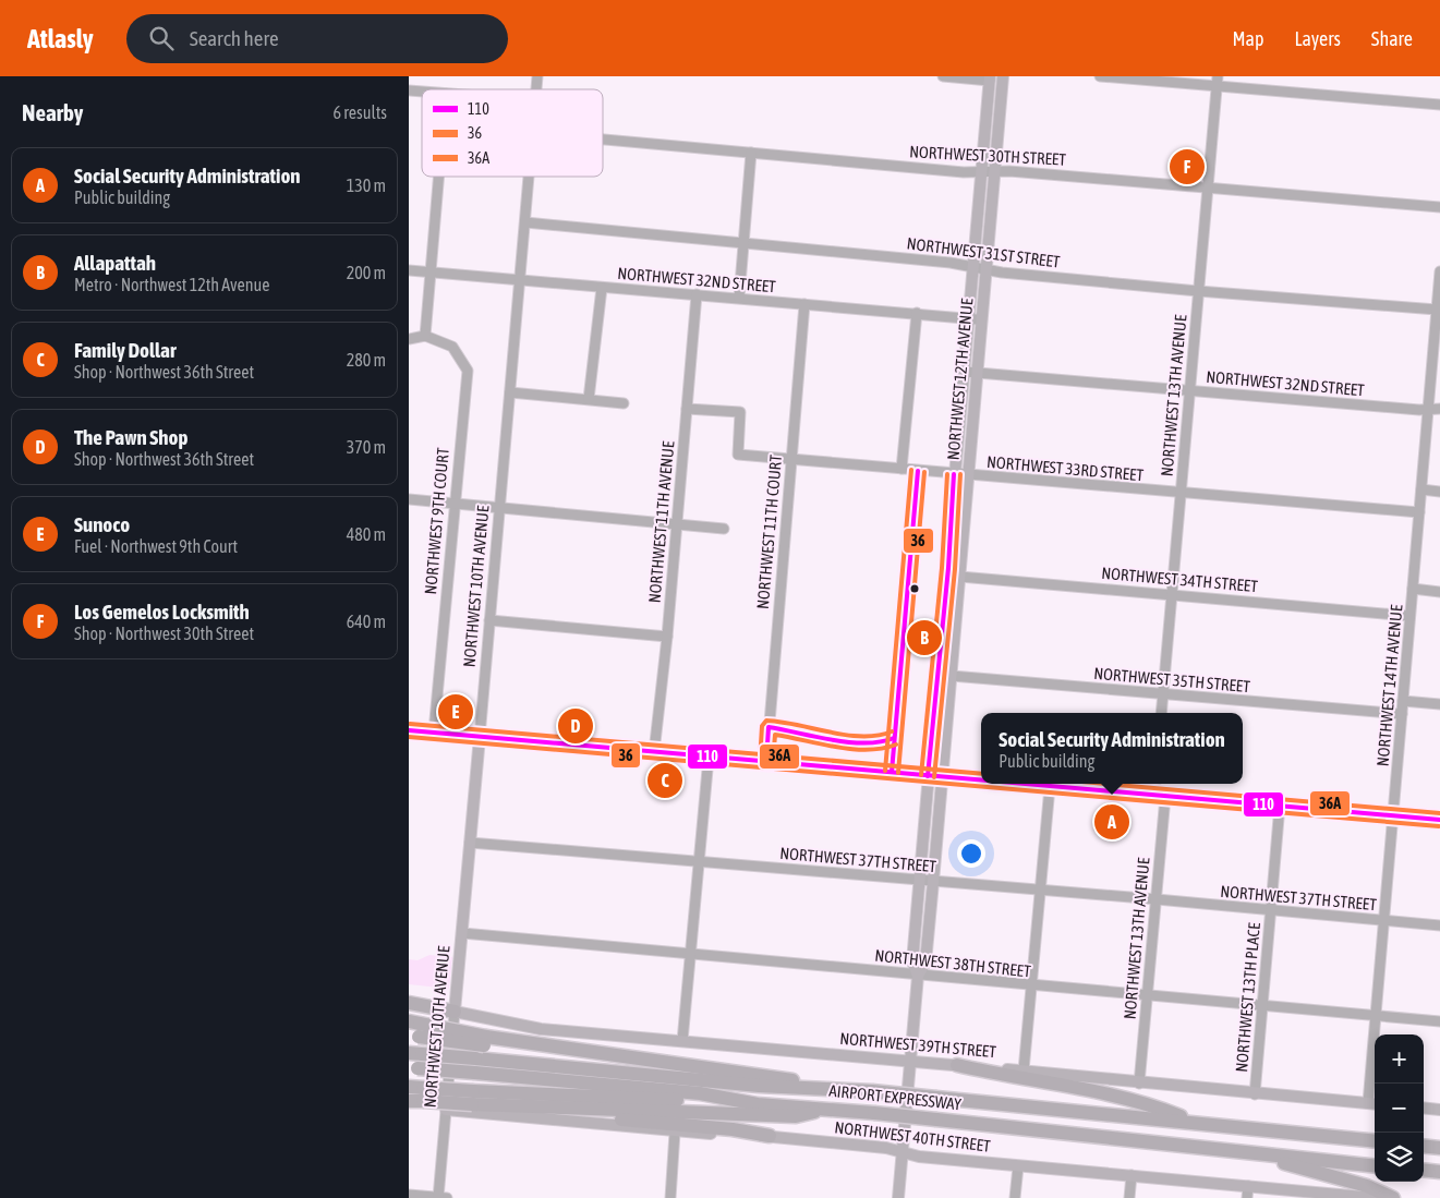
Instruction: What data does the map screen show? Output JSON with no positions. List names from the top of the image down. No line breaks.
{"streets":{"highway":["AIRPORT EXPRESSWAY"],"main road":["NORTHWEST 12TH AVENUE","NORTHWEST 10TH AVENUE","NORTHWEST 39TH STREET","NORTHWEST 40TH STREET"],"street":["NORTHWEST 30TH STREET","NORTHWEST 31ST STREET","NORTHWEST 32ND STREET","NORTHWEST 13TH AVENUE","NORTHWEST 33RD STREET","NORTHWEST 9TH COURT","NORTHWEST 11TH AVENUE","NORTHWEST 11TH COURT","NORTHWEST 34TH STREET","NORTHWEST 35TH STREET","NORTHWEST 14TH AVENUE","NORTHWEST 37TH STREET","NORTHWEST 38TH STREET","NORTHWEST 13TH PLACE"]},"crossings":[["NORTHWEST 30TH STREET","NORTHWEST 12TH AVENUE"],["NORTHWEST 30TH STREET","NORTHWEST 13TH AVENUE"],["NORTHWEST 31ST STREET","NORTHWEST 12TH AVENUE"],["NORTHWEST 31ST STREET","NORTHWEST 13TH AVENUE"],["NORTHWEST 31ST STREET","NORTHWEST 10TH AVENUE"],["NORTHWEST 31ST STREET","NORTHWEST 14TH AVENUE"],["NORTHWEST 32ND STREET","NORTHWEST 12TH AVENUE"],["NORTHWEST 32ND STREET","NORTHWEST 13TH AVENUE"],["NORTHWEST 32ND STREET","NORTHWEST 11TH AVENUE"],["NORTHWEST 32ND STREET","NORTHWEST 11TH COURT"],["NORTHWEST 32ND STREET","NORTHWEST 10TH AVENUE"],["NORTHWEST 32ND STREET","NORTHWEST 14TH AVENUE"],["NORTHWEST 12TH AVENUE","NORTHWEST 33RD STREET"],["NORTHWEST 12TH AVENUE","NORTHWEST 34TH STREET"],["NORTHWEST 12TH AVENUE","NORTHWEST 35TH STREET"],["NORTHWEST 12TH AVENUE","NORTHWEST 37TH STREET"],["NORTHWEST 12TH AVENUE","NORTHWEST 38TH STREET"],["NORTHWEST 12TH AVENUE","NORTHWEST 39TH STREET"],["NORTHWEST 12TH AVENUE","NORTHWEST 40TH STREET"],["NORTHWEST 13TH AVENUE","NORTHWEST 33RD STREET"],["NORTHWEST 13TH AVENUE","NORTHWEST 34TH STREET"],["NORTHWEST 13TH AVENUE","NORTHWEST 35TH STREET"],["NORTHWEST 13TH AVENUE","NORTHWEST 37TH STREET"],["NORTHWEST 13TH AVENUE","NORTHWEST 38TH STREET"],["NORTHWEST 13TH AVENUE","NORTHWEST 39TH STREET"],["NORTHWEST 33RD STREET","NORTHWEST 11TH AVENUE"],["NORTHWEST 33RD STREET","NORTHWEST 11TH COURT"],["NORTHWEST 33RD STREET","NORTHWEST 14TH AVENUE"],["NORTHWEST 34TH STREET","NORTHWEST 14TH AVENUE"],["NORTHWEST 10TH AVENUE","NORTHWEST 37TH STREET"],["NORTHWEST 10TH AVENUE","NORTHWEST 38TH STREET"],["NORTHWEST 10TH AVENUE","NORTHWEST 39TH STREET"],["NORTHWEST 10TH AVENUE","NORTHWEST 40TH STREET"],["NORTHWEST 35TH STREET","NORTHWEST 14TH AVENUE"],["NORTHWEST 14TH AVENUE","NORTHWEST 37TH STREET"],["NORTHWEST 14TH AVENUE","NORTHWEST 38TH STREET"],["NORTHWEST 14TH AVENUE","NORTHWEST 39TH STREET"],["NORTHWEST 37TH STREET","NORTHWEST 13TH PLACE"],["NORTHWEST 38TH STREET","NORTHWEST 13TH PLACE"],["NORTHWEST 13TH PLACE","NORTHWEST 39TH STREET"]],"lines":["transit line 36A","transit line 110","transit line 36"],"legend":["110","36","36A"],"page":{"header":"Atlasly","search":"Search here","nav":["Map","Layers","Share"],"heading":["Nearby","6 results"],"list":[{"mark":"A","name":"Social Security Administration","note":"Public building","value":"130 m"},{"mark":"B","name":"Allapattah","note":"Metro · Northwest 12th Avenue","value":"200 m"},{"mark":"C","name":"Family Dollar","note":"Shop · Northwest 36th Street","value":"280 m"},{"mark":"D","name":"The Pawn Shop","note":"Shop · Northwest 36th Street","value":"370 m"},{"mark":"E","name":"Sunoco","note":"Fuel · Northwest 9th Court","value":"480 m"},{"mark":"F","name":"Los Gemelos Locksmith","note":"Shop · Northwest 30th Street","value":"640 m"}],"pins":["F","B","E","D","C","A"],"popup":["Social Security Administration","Public building"],"map_buttons":["+","−"]}}
